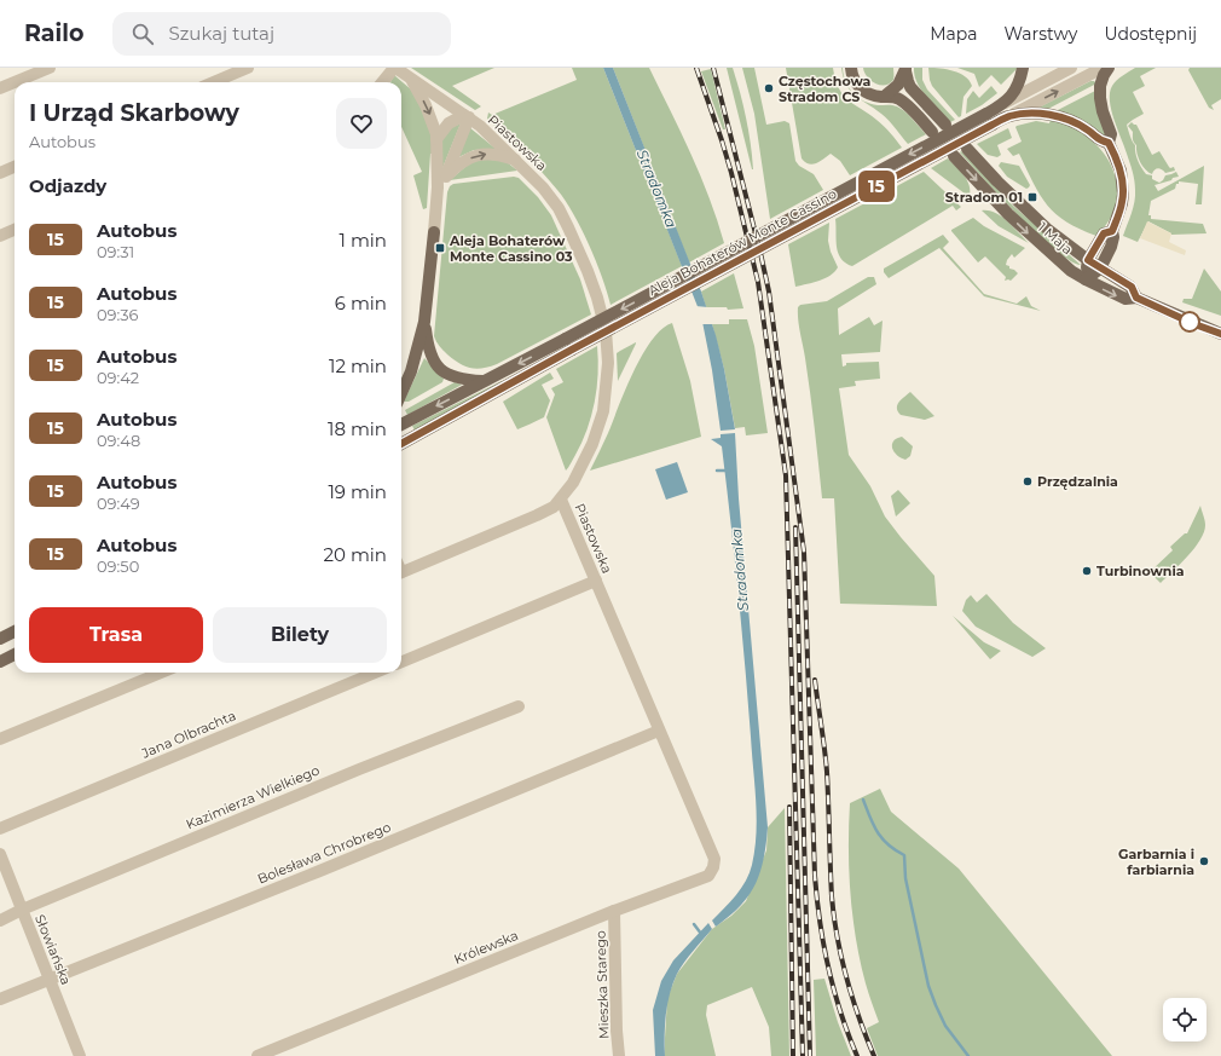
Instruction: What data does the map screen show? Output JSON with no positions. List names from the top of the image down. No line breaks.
{"streets":{"main road":["1 Maja","Aleja Bohaterów Monte Cassino"],"street":["Piastowska","Jana Olbrachta","Kazimierza Wielkiego","Bolesława Chrobrego","Królewska","Słowiańska","Mieszka Starego"]},"crossings":[["Piastowska","Bolesława Chrobrego"],["Piastowska","Królewska"],["Kazimierza Wielkiego","Słowiańska"],["Bolesława Chrobrego","Słowiańska"],["Królewska","Mieszka Starego"]],"water":["Stradomka"],"places":{"other":["Częstochowa Stradom CS","Przędzalnia","Turbinownia","Garbarnia i farbiarnia"],"transit":["Stradom 01","Aleja Bohaterów Monte Cassino 03"]},"lines":["bus line 15"],"page":{"header":"Railo","search":"Szukaj tutaj","nav":["Mapa","Warstwy","Udostępnij"],"on_map":"15","heading":[["I Urząd Skarbowy","Autobus"],"Odjazdy"],"list":[{"mark":"15","name":"Autobus","note":"09:31","value":"1 min"},{"mark":"15","name":"Autobus","note":"09:36","value":"6 min"},{"mark":"15","name":"Autobus","note":"09:42","value":"12 min"},{"mark":"15","name":"Autobus","note":"09:48","value":"18 min"},{"mark":"15","name":"Autobus","note":"09:49","value":"19 min"},{"mark":"15","name":"Autobus","note":"09:50","value":"20 min"}],"buttons":["Trasa","Bilety"]}}
